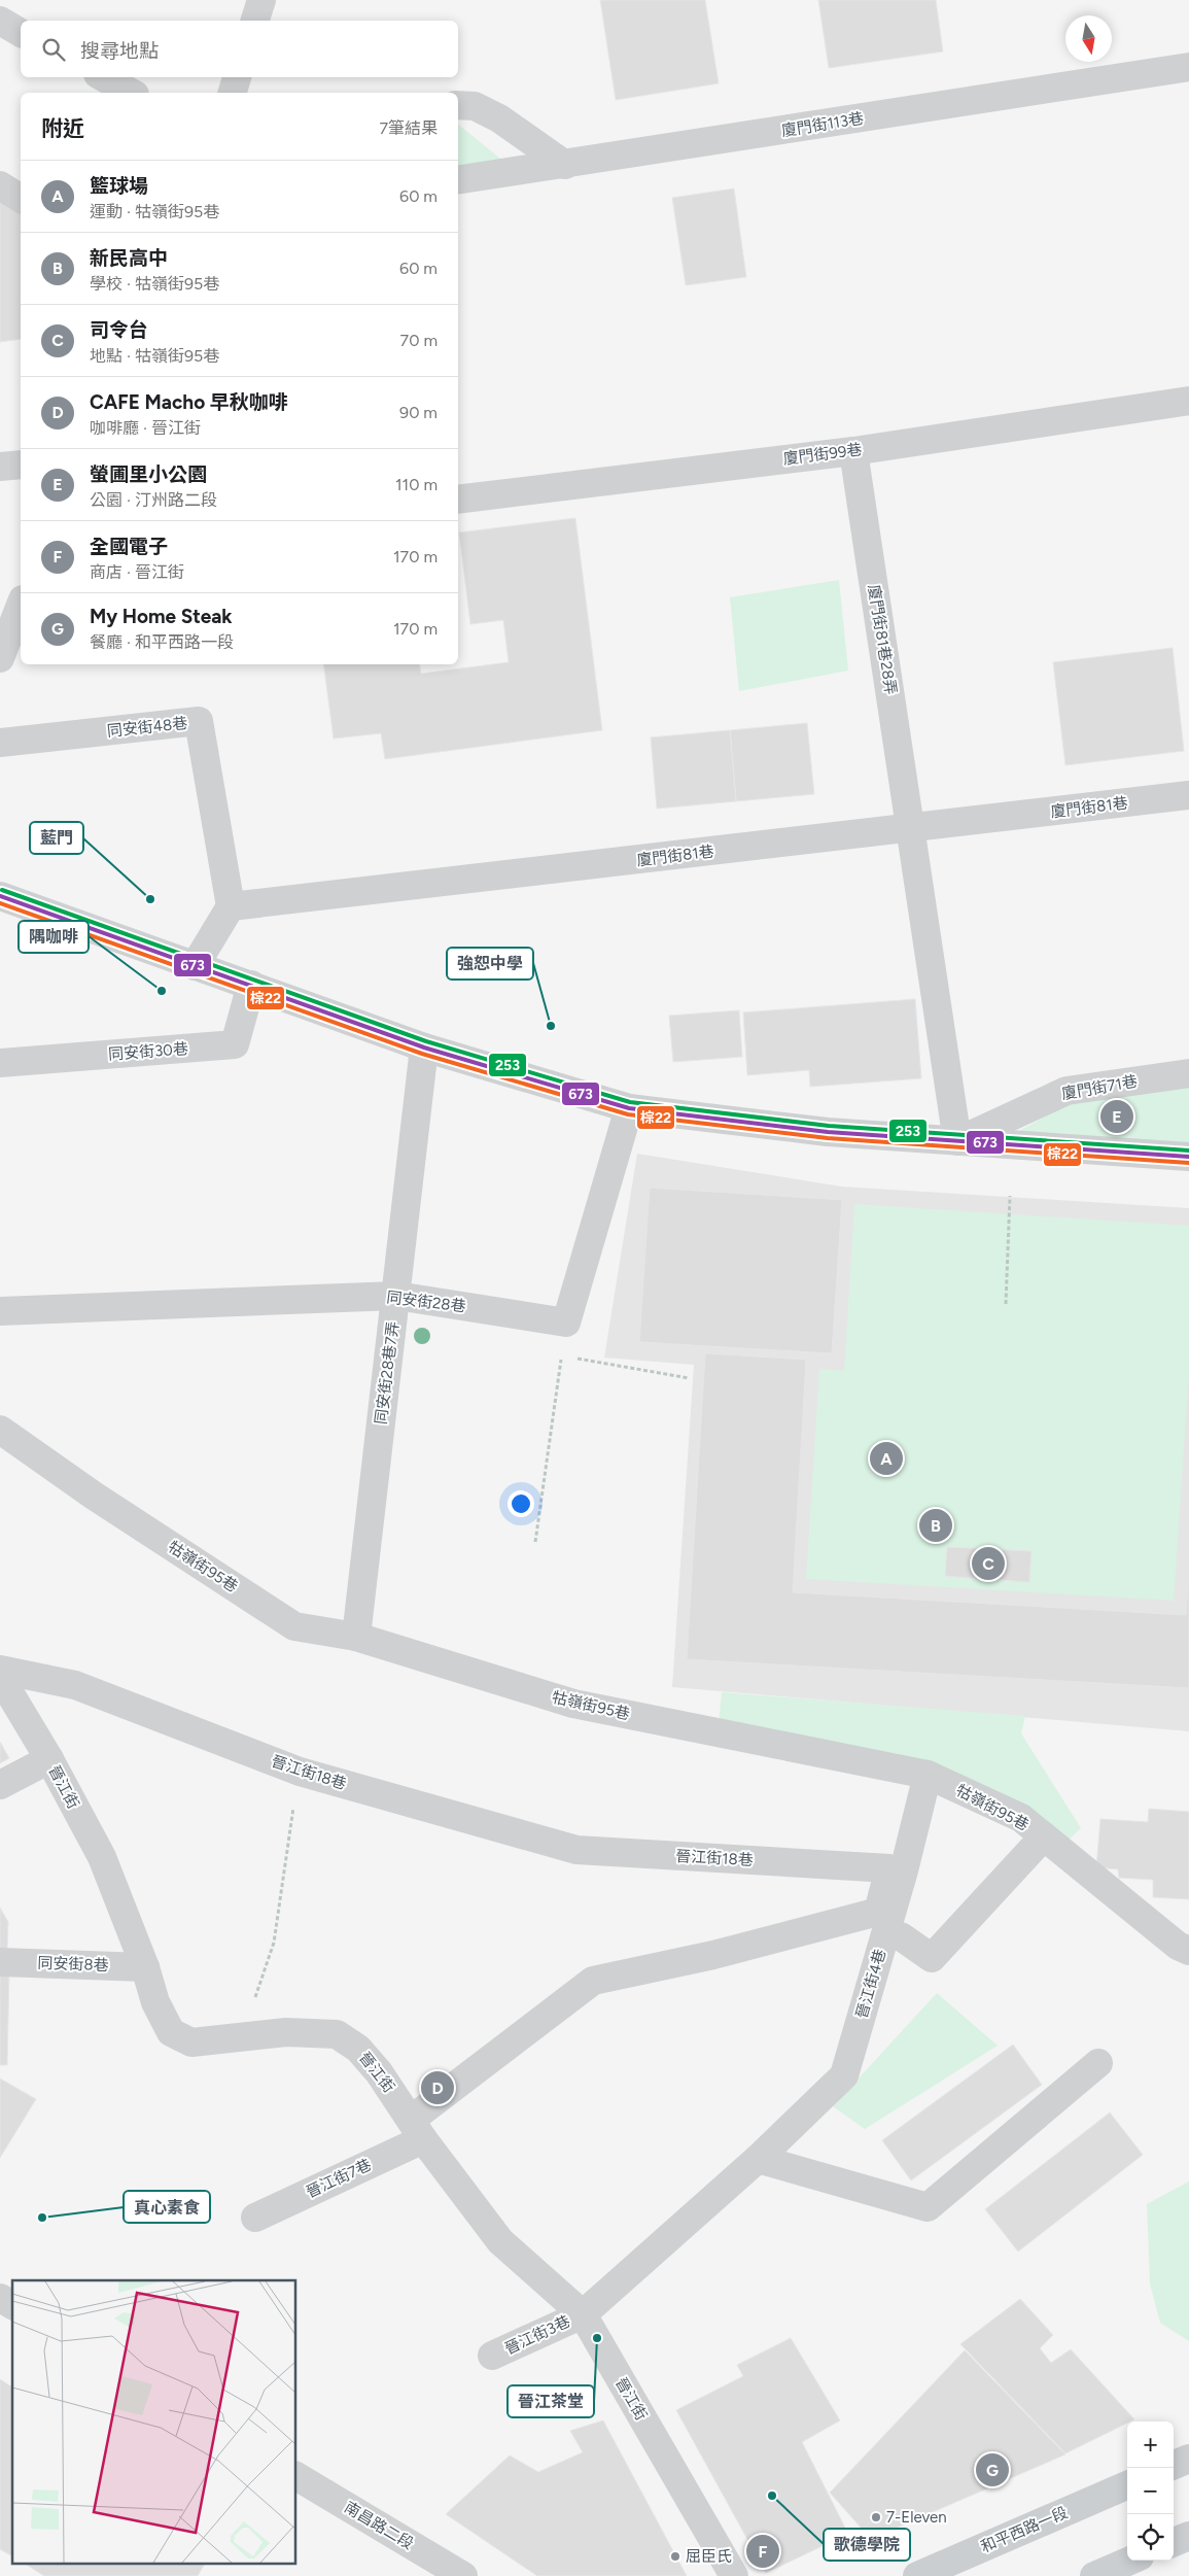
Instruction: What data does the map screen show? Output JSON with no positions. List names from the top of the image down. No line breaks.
{"streets":{"main road":["和平西路一段"],"street":["廈門街113巷","廈門街99巷","廈門街81巷28弄","同安街48巷","廈門街81巷","同安街30巷","廈門街71巷","同安街28巷","同安街28巷7弄","牯嶺街95巷","晉江街18巷","晉江街","同安街8巷","晉江街4巷","晉江街7巷","晉江街3巷","南昌路二段"]},"crossings":[["廈門街99巷","廈門街81巷28弄"],["廈門街81巷28弄","廈門街81巷"],["廈門街81巷28弄","廈門街71巷"],["同安街48巷","廈門街81巷"],["同安街28巷","同安街28巷7弄"],["同安街28巷7弄","牯嶺街95巷"],["牯嶺街95巷","晉江街4巷"],["晉江街18巷","晉江街"],["晉江街18巷","晉江街7巷"],["晉江街","同安街8巷"],["晉江街","晉江街4巷"],["晉江街","晉江街7巷"],["晉江街","晉江街3巷"],["晉江街4巷","晉江街3巷"]],"places":["藍門","隅咖啡","強恕中學","真心素食","晉江茶堂","歌德學院","7-Eleven","屈臣氏"],"lines":["transit line 253","transit line 673","transit line 棕22"],"north":"bottom","page":{"search":"搜尋地點","heading":["附近","7筆結果"],"list":[{"mark":"A","name":"籃球場","note":"運動 · 牯嶺街95巷","value":"60 m"},{"mark":"B","name":"新民高中","note":"學校 · 牯嶺街95巷","value":"60 m"},{"mark":"C","name":"司令台","note":"地點 · 牯嶺街95巷","value":"70 m"},{"mark":"D","name":"CAFE Macho 早秋咖啡","note":"咖啡廳 · 晉江街","value":"90 m"},{"mark":"E","name":"螢圃里小公園","note":"公園 · 汀州路二段","value":"110 m"},{"mark":"F","name":"全國電子","note":"商店 · 晉江街","value":"170 m"},{"mark":"G","name":"My Home Steak","note":"餐廳 · 和平西路一段","value":"170 m"}],"pins":["E","A","B","C","D","G","F"],"map_buttons":["+","−"]}}
